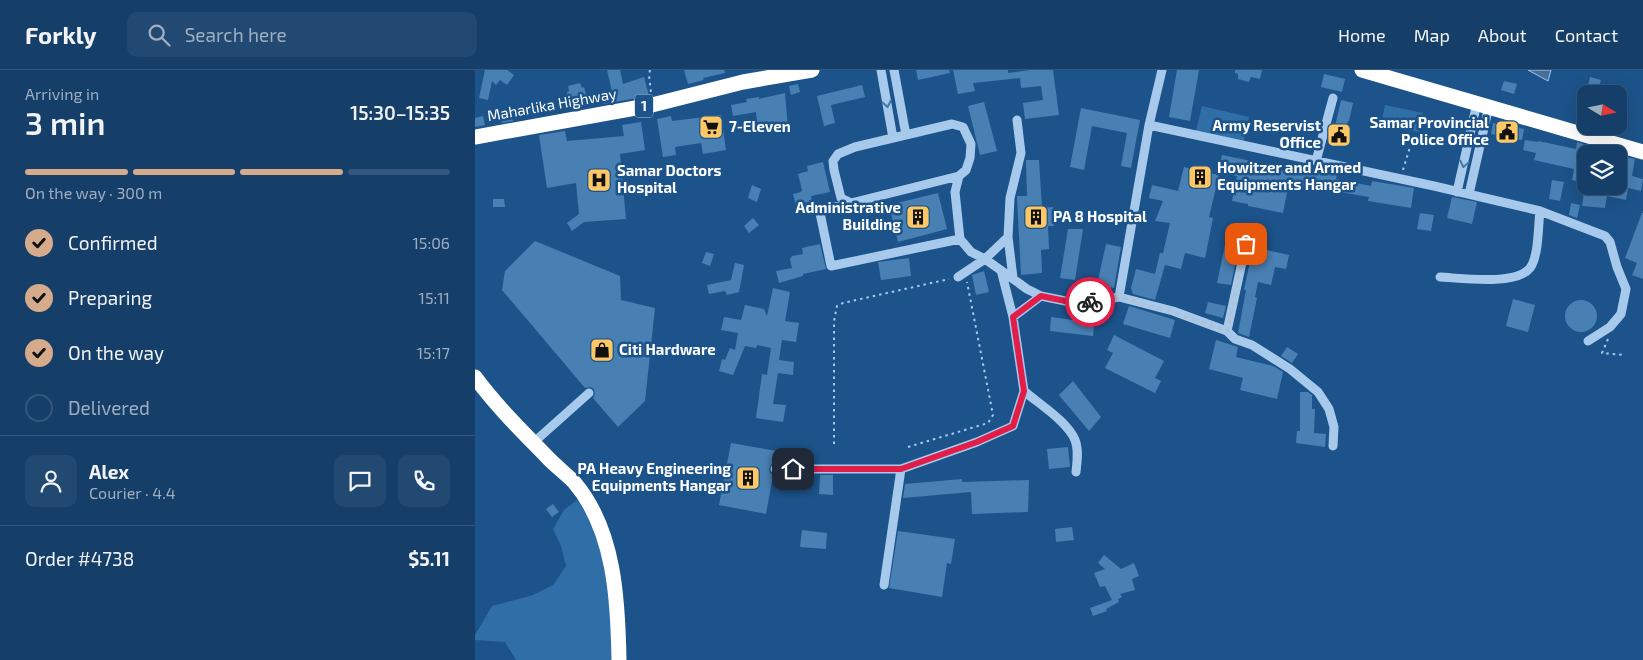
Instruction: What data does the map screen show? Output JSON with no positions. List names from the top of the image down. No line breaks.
{"streets":{"highway":["Maharlika Highway","1"]},"places":{"supermarket":["7-Eleven"],"public building":["Samar Provincial Police Office","Army Reservist Office"],"building":["Howitzer and Armed Equipments Hangar","Administrative Building","PA 8 Hospital","PA Heavy Engineering Equipments Hangar"],"hospital":["Samar Doctors Hospital"],"shop":["Citi Hardware"]},"north":"right","page":{"header":"Forkly","search":"Search here","nav":["Home","Map","About","Contact"],"heading":["3 min","Arriving in","15:30–15:35"],"panel":["Alex","Courier · 4.4","Order #4738","$5.11"],"bar":"On the way · 300 m","list":[["Confirmed","15:06"],["Preparing","15:11"],["On the way","15:17"],"Delivered"]}}
